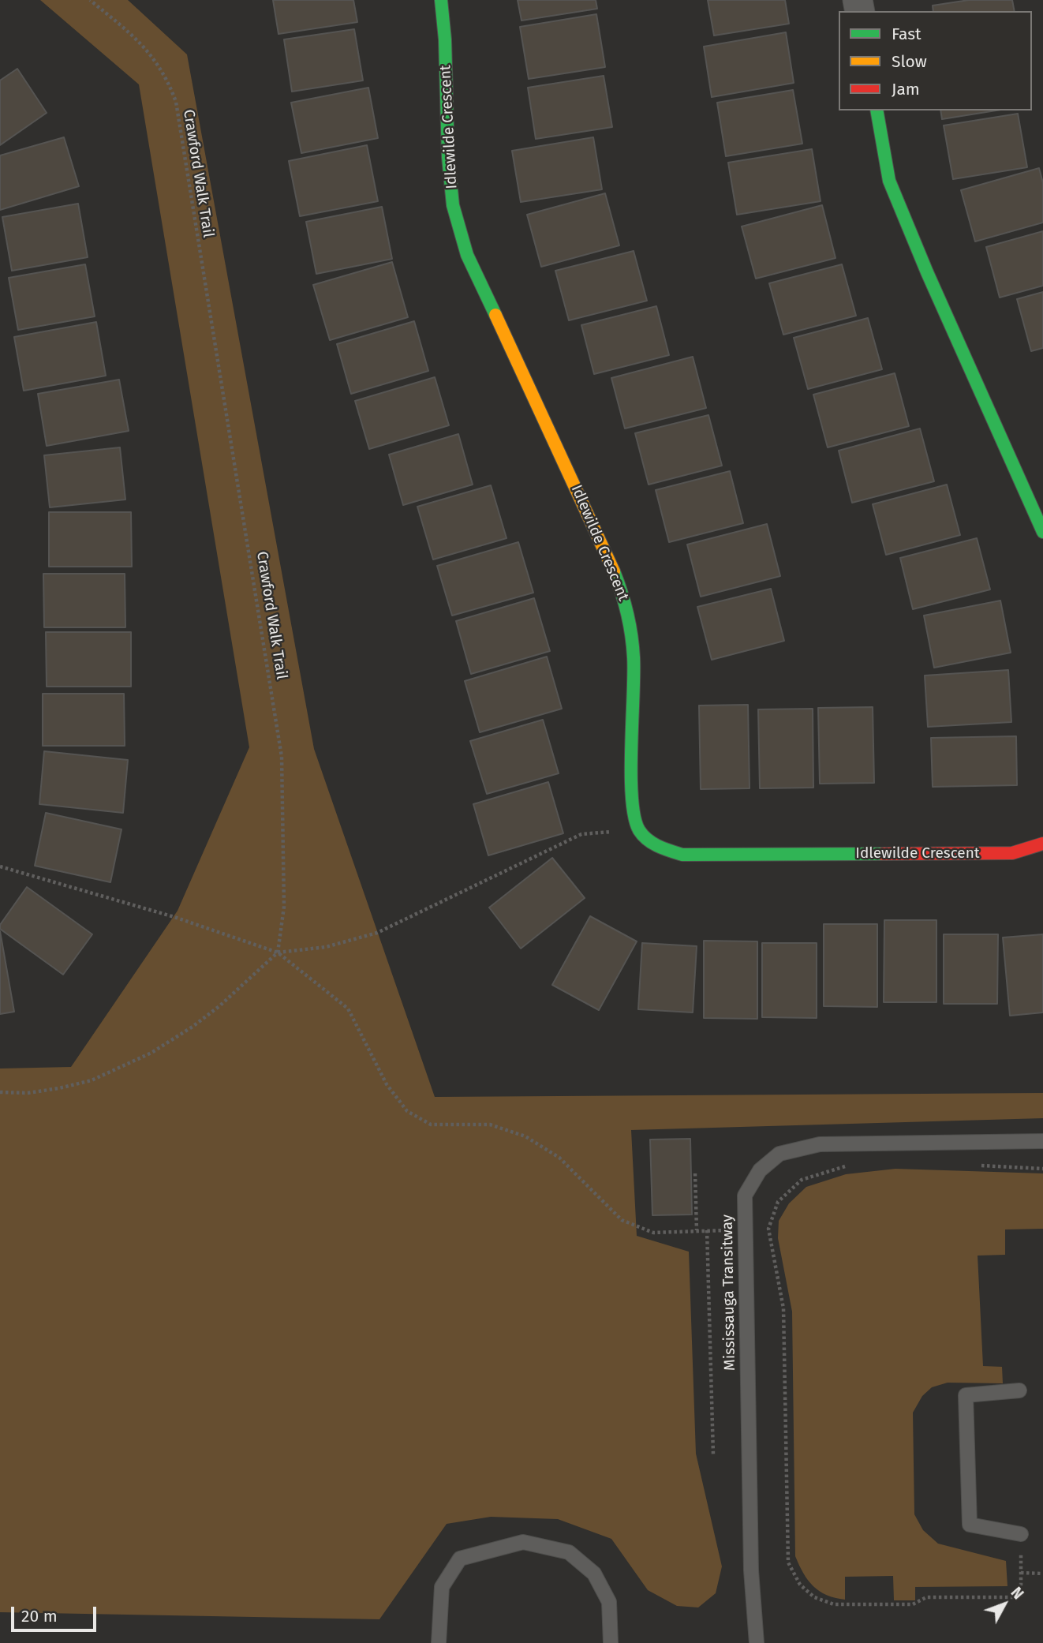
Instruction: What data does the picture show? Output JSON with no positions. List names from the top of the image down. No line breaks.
{"streets":{"street":["Idlewilde Crescent"],"lane":["Mississauga Transitway"],"path":["Crawford Walk Trail"]},"legend":["Fast","Slow","Jam"],"scale_bar":"20 m","north":"top right"}
